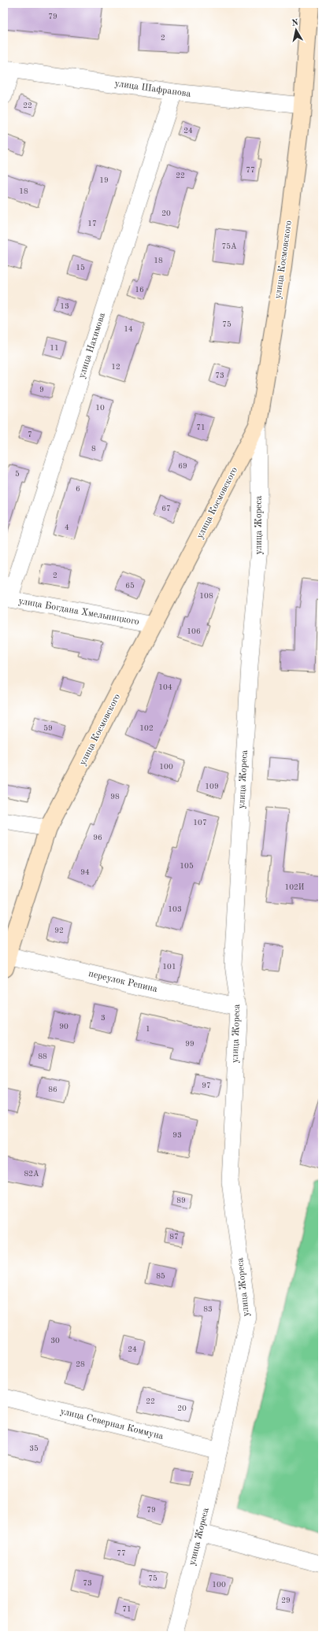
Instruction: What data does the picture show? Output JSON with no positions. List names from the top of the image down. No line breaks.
{"streets":{"main road":["улица Космовского"],"street":["улица Шафранова","улица Нахимова","улица Жореса","улица Богдана Хмельницкого","переулок Репина","улица Северная Коммуна"]},"crossings":[["улица Шафранова","улица Космовского"],["улица Шафранова","улица Нахимова"],["улица Космовского","улица Жореса"],["улица Космовского","улица Богдана Хмельницкого"],["улица Космовского","переулок Репина"],["улица Нахимова","улица Богдана Хмельницкого"],["улица Жореса","переулок Репина"],["улица Жореса","улица Северная Коммуна"]],"house_numbers":["79","2","22","24","77","22","19","18","20","17","75А","18","15","16","13","75","14","11","12","73","9","10","71","7","8","69","5","6","67","4","2","65","108","106","104","59","102","100","109","98","107","96","105","94","102И","103","92","101","3","90","1","99","88","97","86","93","82А","89","87","85","83","30","24","28","22","20","35","79","77","75","73","100","29","71"],"north":"top"}
